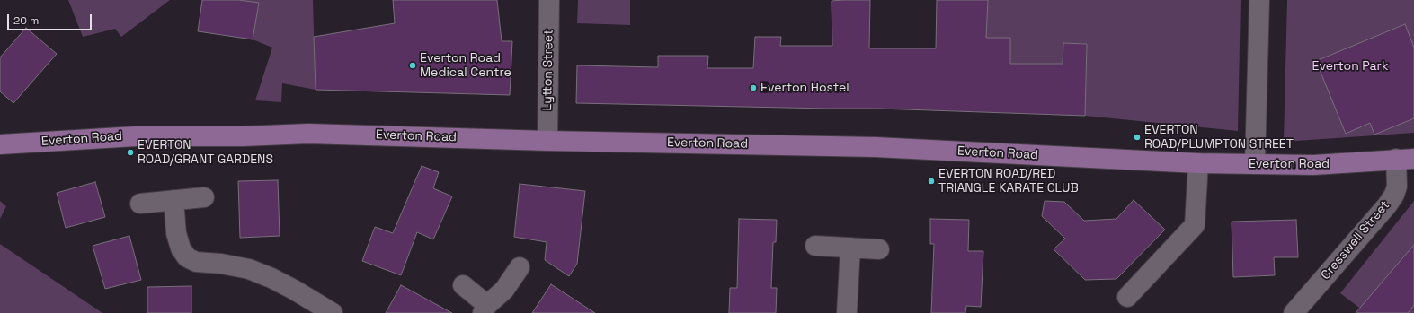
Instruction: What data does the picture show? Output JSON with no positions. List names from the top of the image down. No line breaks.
{"streets":{"main road":["Everton Road"],"street":["Lytton Street","Cresswell Street"]},"crossings":[["Lytton Street","Everton Road"],["Everton Road","Cresswell Street"]],"parks":["Everton Park"],"places":["Everton Road Medical Centre","Everton Hostel","EVERTON ROAD/PLUMPTON STREET","EVERTON ROAD/GRANT GARDENS","EVERTON ROAD/RED TRIANGLE KARATE CLUB"],"scale_bar":"20 m"}
